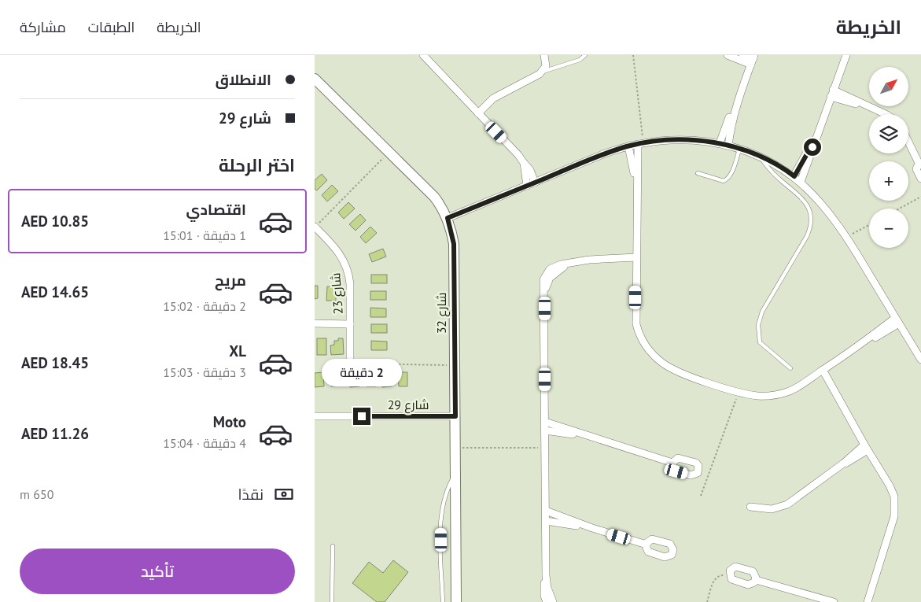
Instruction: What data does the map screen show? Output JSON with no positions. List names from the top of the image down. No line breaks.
{"streets":{"street":["شارع 23","شارع 32","شارع 29"]},"crossings":[["شارع 32","شارع 29"]],"north":"top right","page":{"header":"الخريطة","nav":["الخريطة","الطبقات","مشاركة"],"banner":["الانطلاق","شارع 29"],"map_buttons":["+","−"],"heading":"اختر الرحلة","list":[{"name":"اقتصادي","note":"1 دقيقة · 15:01","value":"AED 10.85"},{"name":"مريح","note":"2 دقيقة · 15:02","value":"AED 14.65"},{"name":"XL","note":"3 دقيقة · 15:03","value":"AED 18.45"},{"name":"Moto","note":"4 دقيقة · 15:04","value":"AED 11.26"}],"bubble":"2 دقيقة","pay":["نقدًا","650 m"],"buttons":"تأكيد"}}
